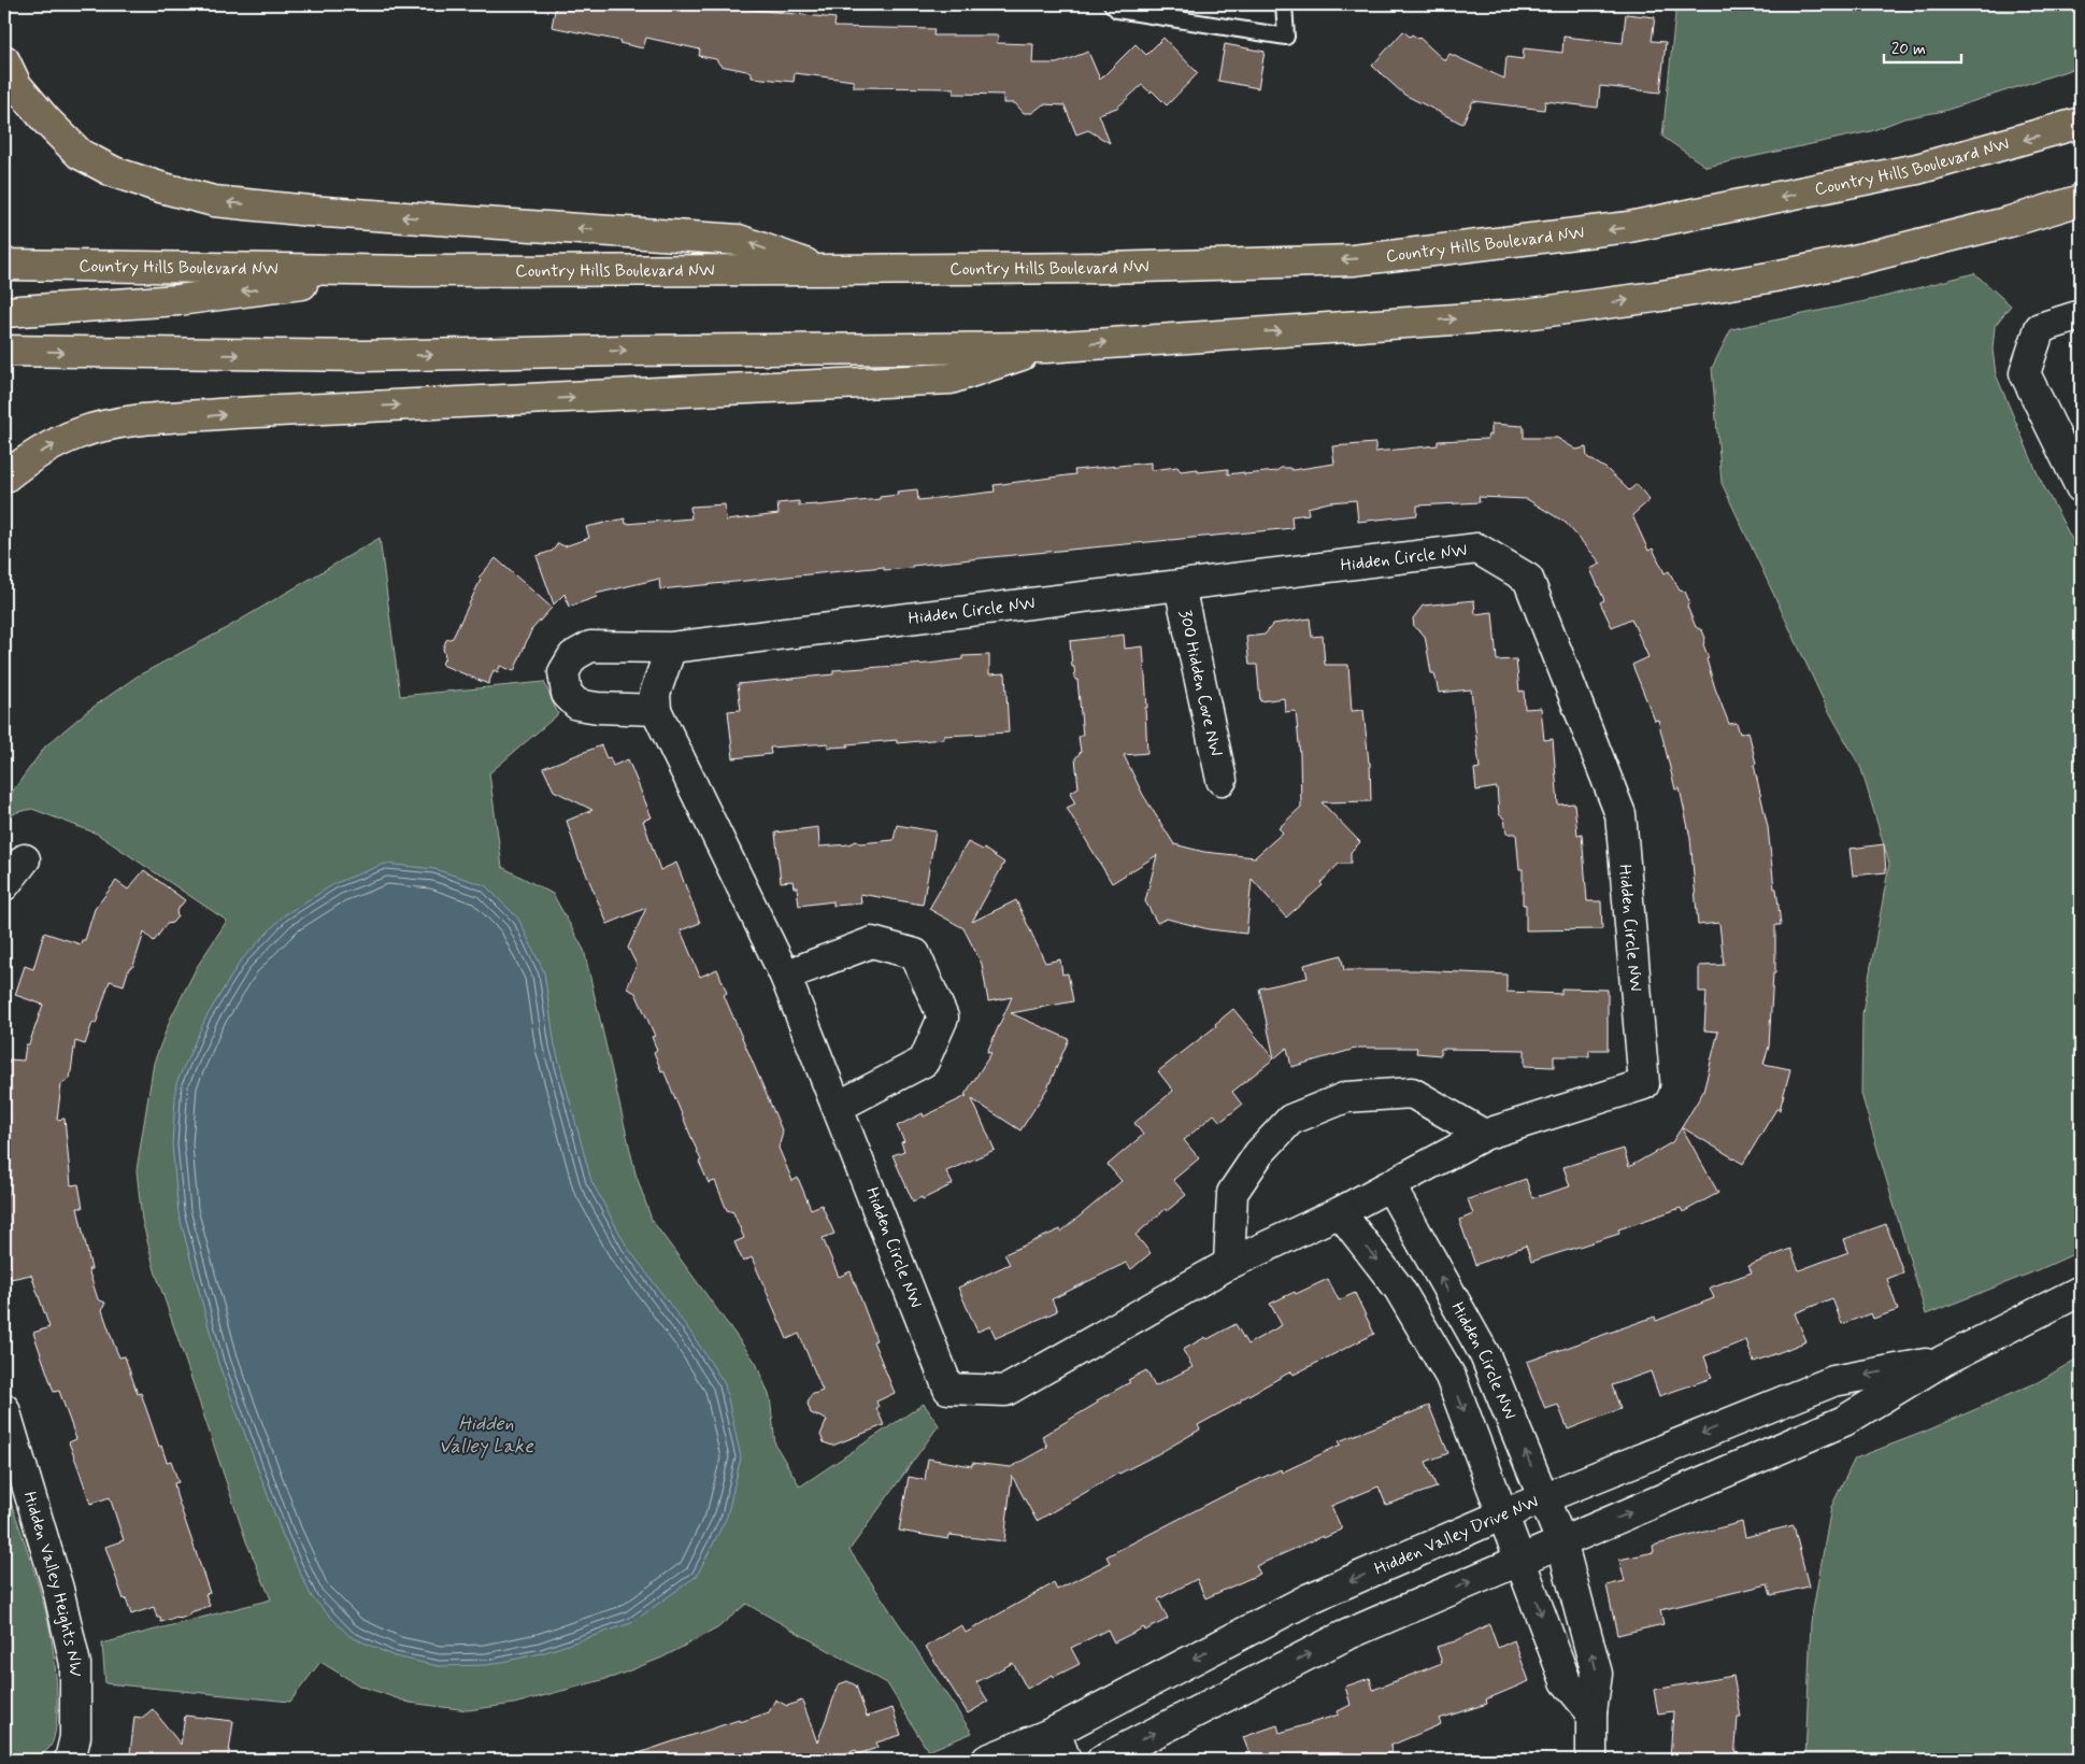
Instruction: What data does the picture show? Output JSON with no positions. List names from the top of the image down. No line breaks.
{"streets":{"main road":["Country Hills Boulevard NW"],"street":["Hidden Circle NW","300 Hidden Cove NW","Hidden Valley Drive NW","Hidden Valley Heights NW"]},"crossings":[["Hidden Circle NW","300 Hidden Cove NW"],["Hidden Circle NW","Hidden Valley Drive NW"]],"water":["Hidden Valley Lake"],"scale_bar":"20 m"}
